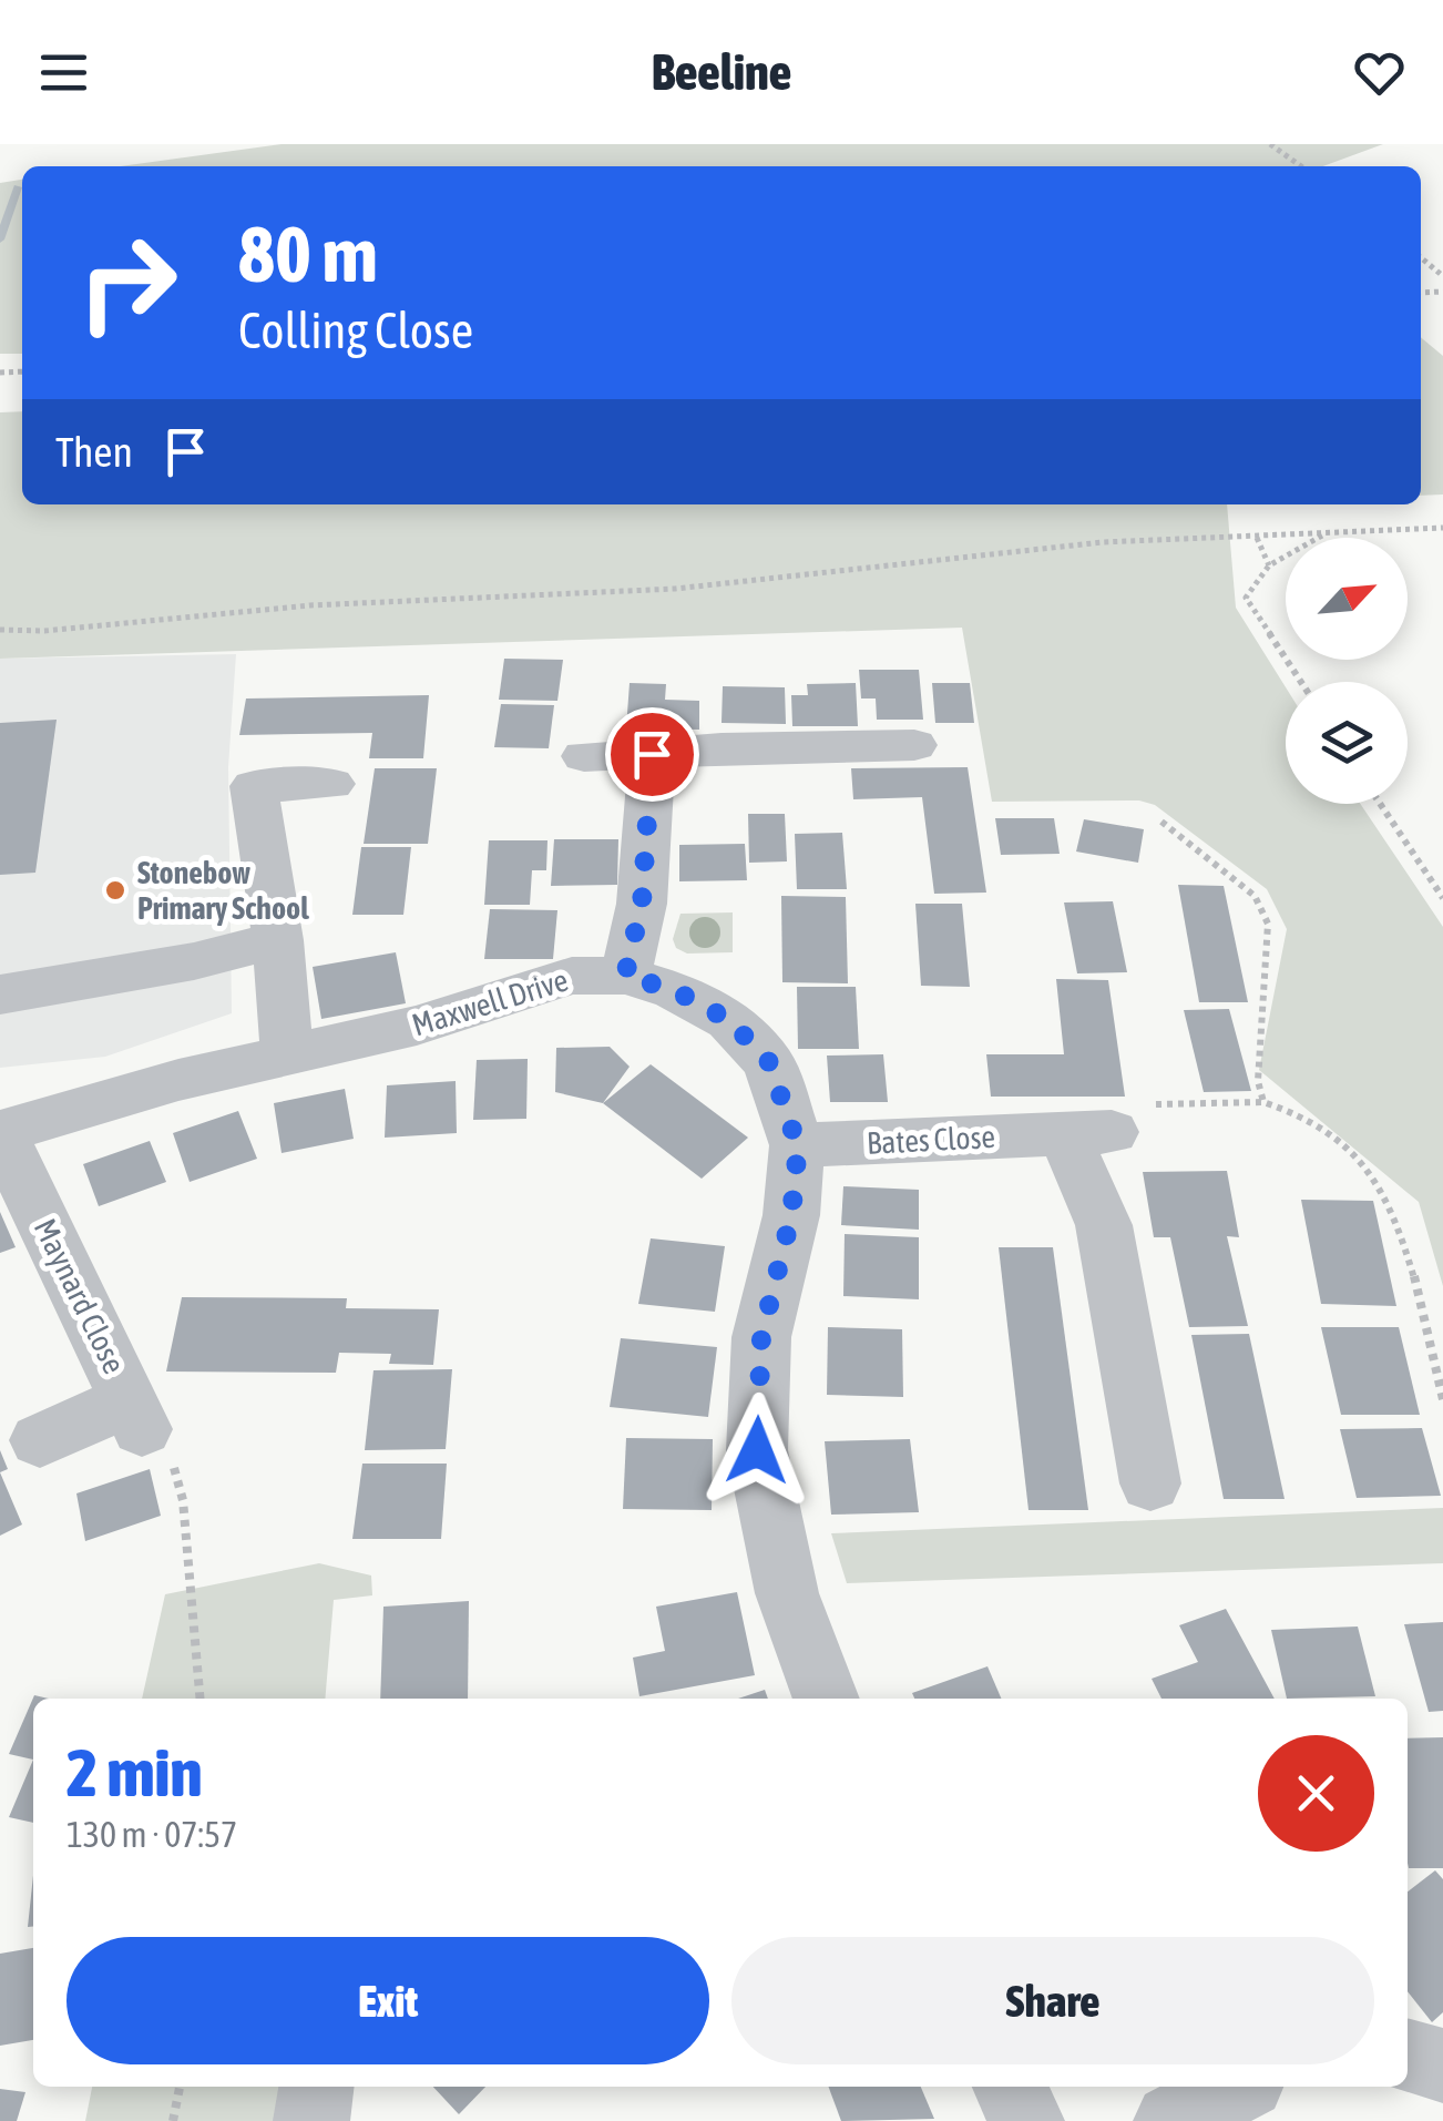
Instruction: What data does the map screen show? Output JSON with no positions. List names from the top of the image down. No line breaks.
{"streets":{"street":["Maxwell Drive","Bates Close","Maynard Close"]},"crossings":[["Maxwell Drive","Bates Close"],["Maxwell Drive","Maynard Close"]],"places":["Stonebow Primary School"],"north":"top right","page":{"header":"Beeline","turn":["80 m","Colling Close"],"then":"Then","heading":["2 min","130 m · 07:57"],"buttons":["Exit","Share"]}}
